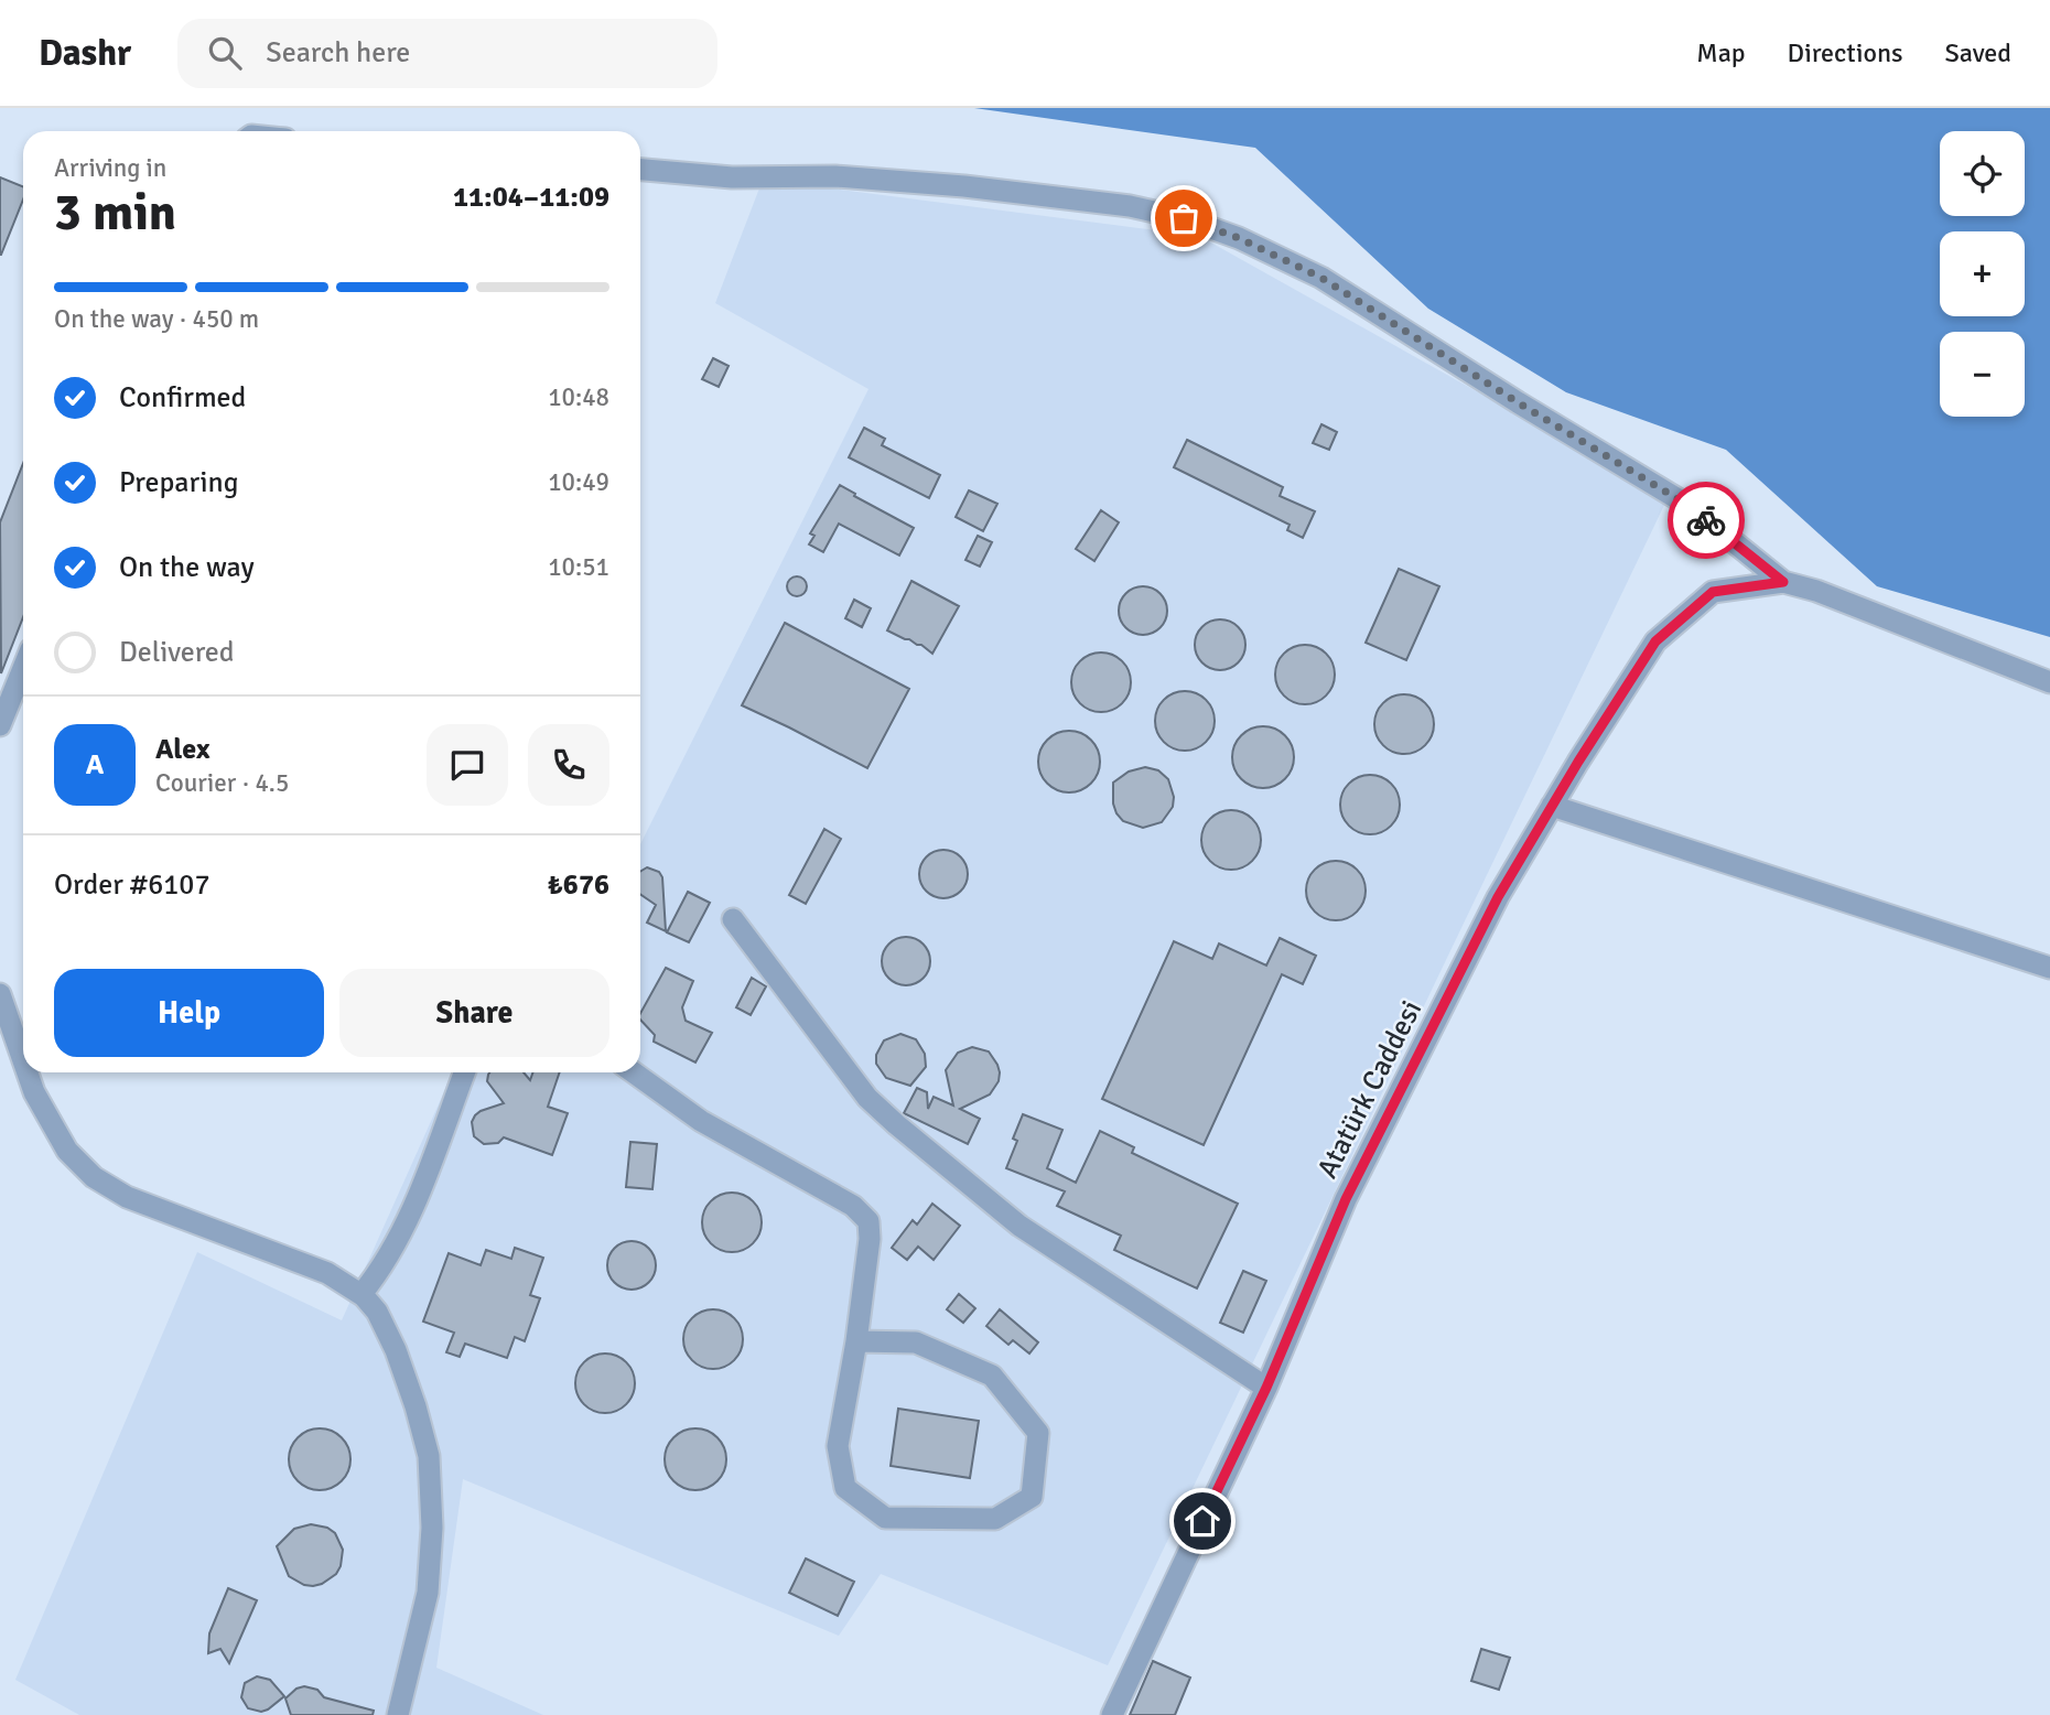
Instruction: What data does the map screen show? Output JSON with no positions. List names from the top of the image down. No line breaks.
{"streets":{"street":["Atatürk Caddesi"]},"page":{"header":"Dashr","search":"Search here","nav":["Map","Directions","Saved"],"map_buttons":["+","−"],"heading":["3 min","Arriving in","11:04–11:09"],"panel":["Alex","Courier · 4.5","Order #6107","₺676"],"bar":"On the way · 450 m","list":[["Confirmed","10:48"],["Preparing","10:49"],["On the way","10:51"],"Delivered"],"round":"A","buttons":["Help","Share"]}}
